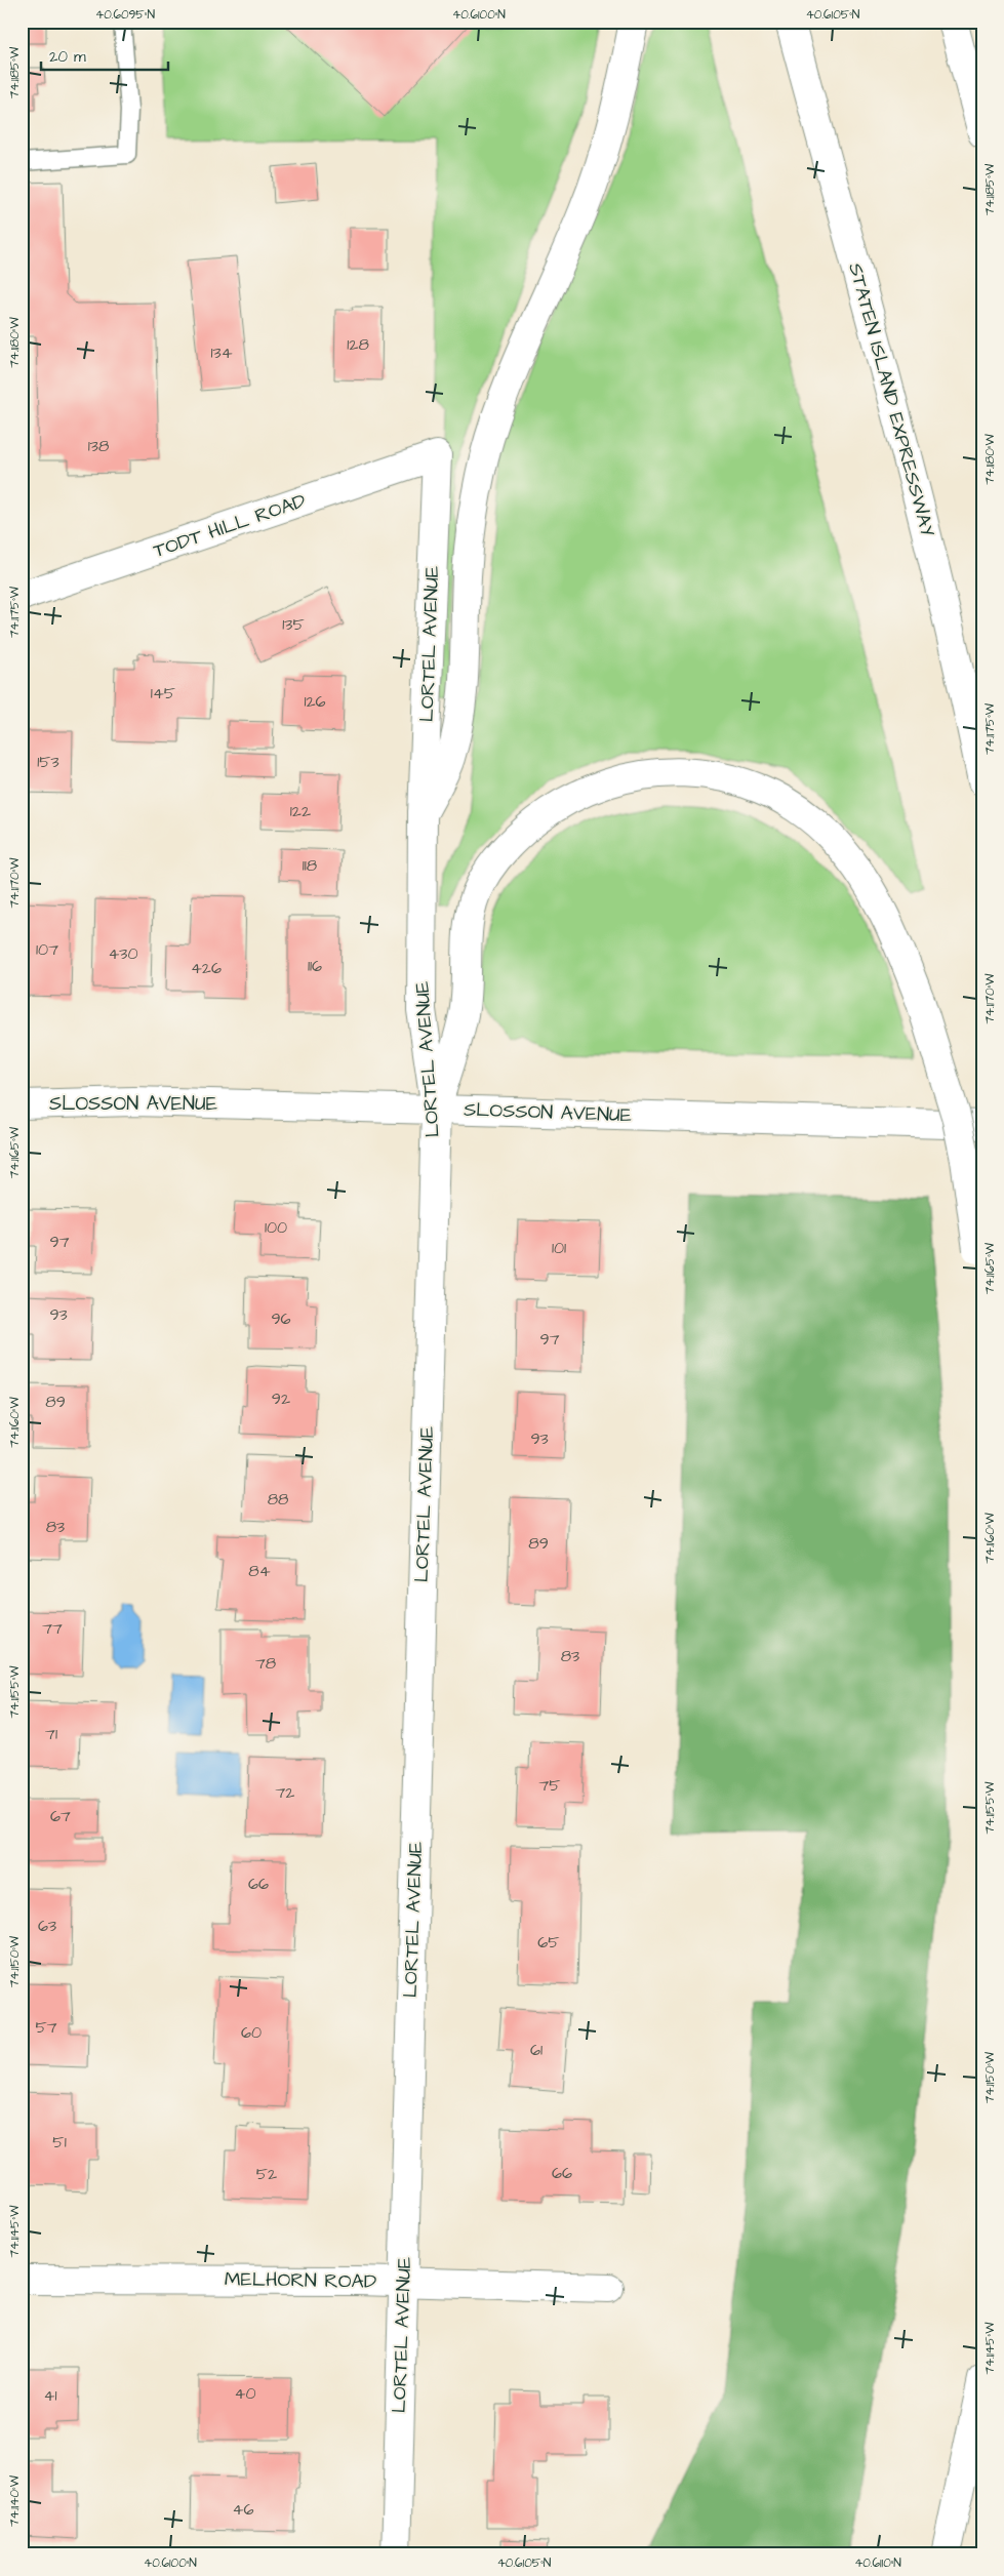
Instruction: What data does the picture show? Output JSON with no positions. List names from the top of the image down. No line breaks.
{"streets":{"main road":["STATEN ISLAND EXPRESSWAY","TODT HILL ROAD","LORTEL AVENUE","SLOSSON AVENUE","MELHORN ROAD"]},"crossings":[["TODT HILL ROAD","LORTEL AVENUE"],["LORTEL AVENUE","SLOSSON AVENUE"],["LORTEL AVENUE","MELHORN ROAD"]],"house_numbers":["128","134","138","135","145","126","153","122","118","107","430","116","426","100","97","101","93","96","97","92","89","93","88","83","89","84","77","83","78","71","75","72","67","66","63","65","57","60","61","51","66","52","40","41","46"],"scale_bar":"20 m","coordinates":["40.6095°N","40.6100°N","40.6105°N","74.1185°W","74.1180°W","74.1175°W","74.1170°W","74.1165°W","74.1160°W","74.1155°W","74.1150°W","74.1145°W","74.1140°W","40.6110°N"]}
